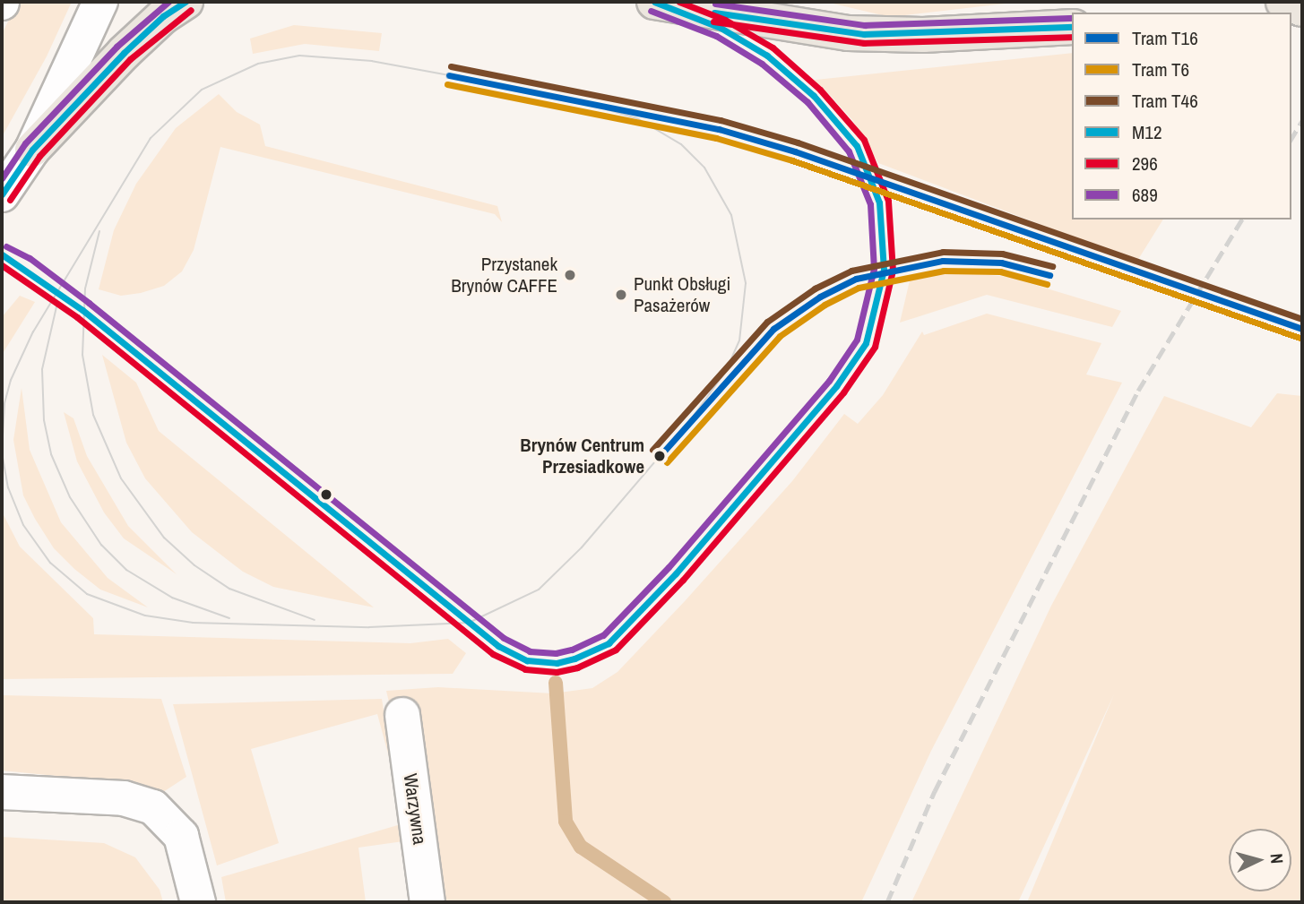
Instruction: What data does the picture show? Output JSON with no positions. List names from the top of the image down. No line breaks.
{"streets":{"street":["Warzywna"]},"places":["Przystanek Brynów CAFFE","Punkt Obsługi Pasażerów","Brynów Centrum Przesiadkowe"],"lines":["transit line M12","transit line 296","transit line 689","tram line T46","tram line T16","tram line T6"],"legend":["Tram T16","Tram T6","Tram T46","M12","296","689"],"north":"right"}
